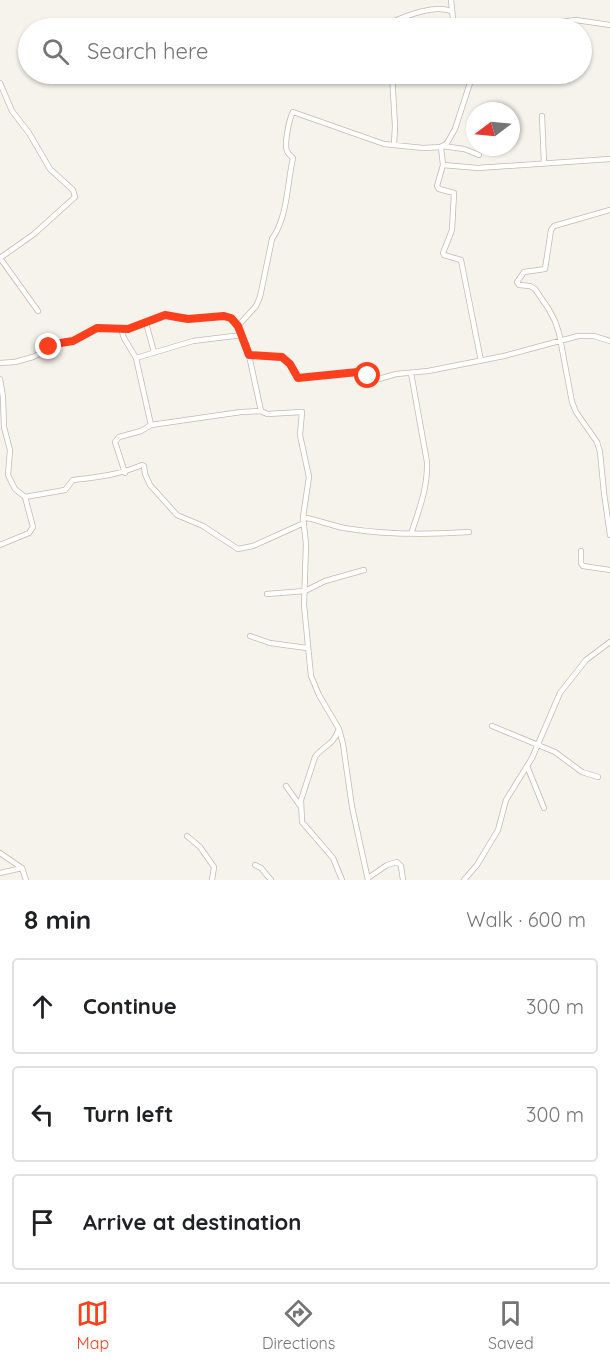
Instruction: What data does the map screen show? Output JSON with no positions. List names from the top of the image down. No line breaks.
{"north":"left","page":{"search":"Search here","heading":["8 min","Walk · 600 m"],"list":[["Continue","300 m"],["Turn left","300 m"],"Arrive at destination"],"nav":["Map","Directions","Saved"]}}
